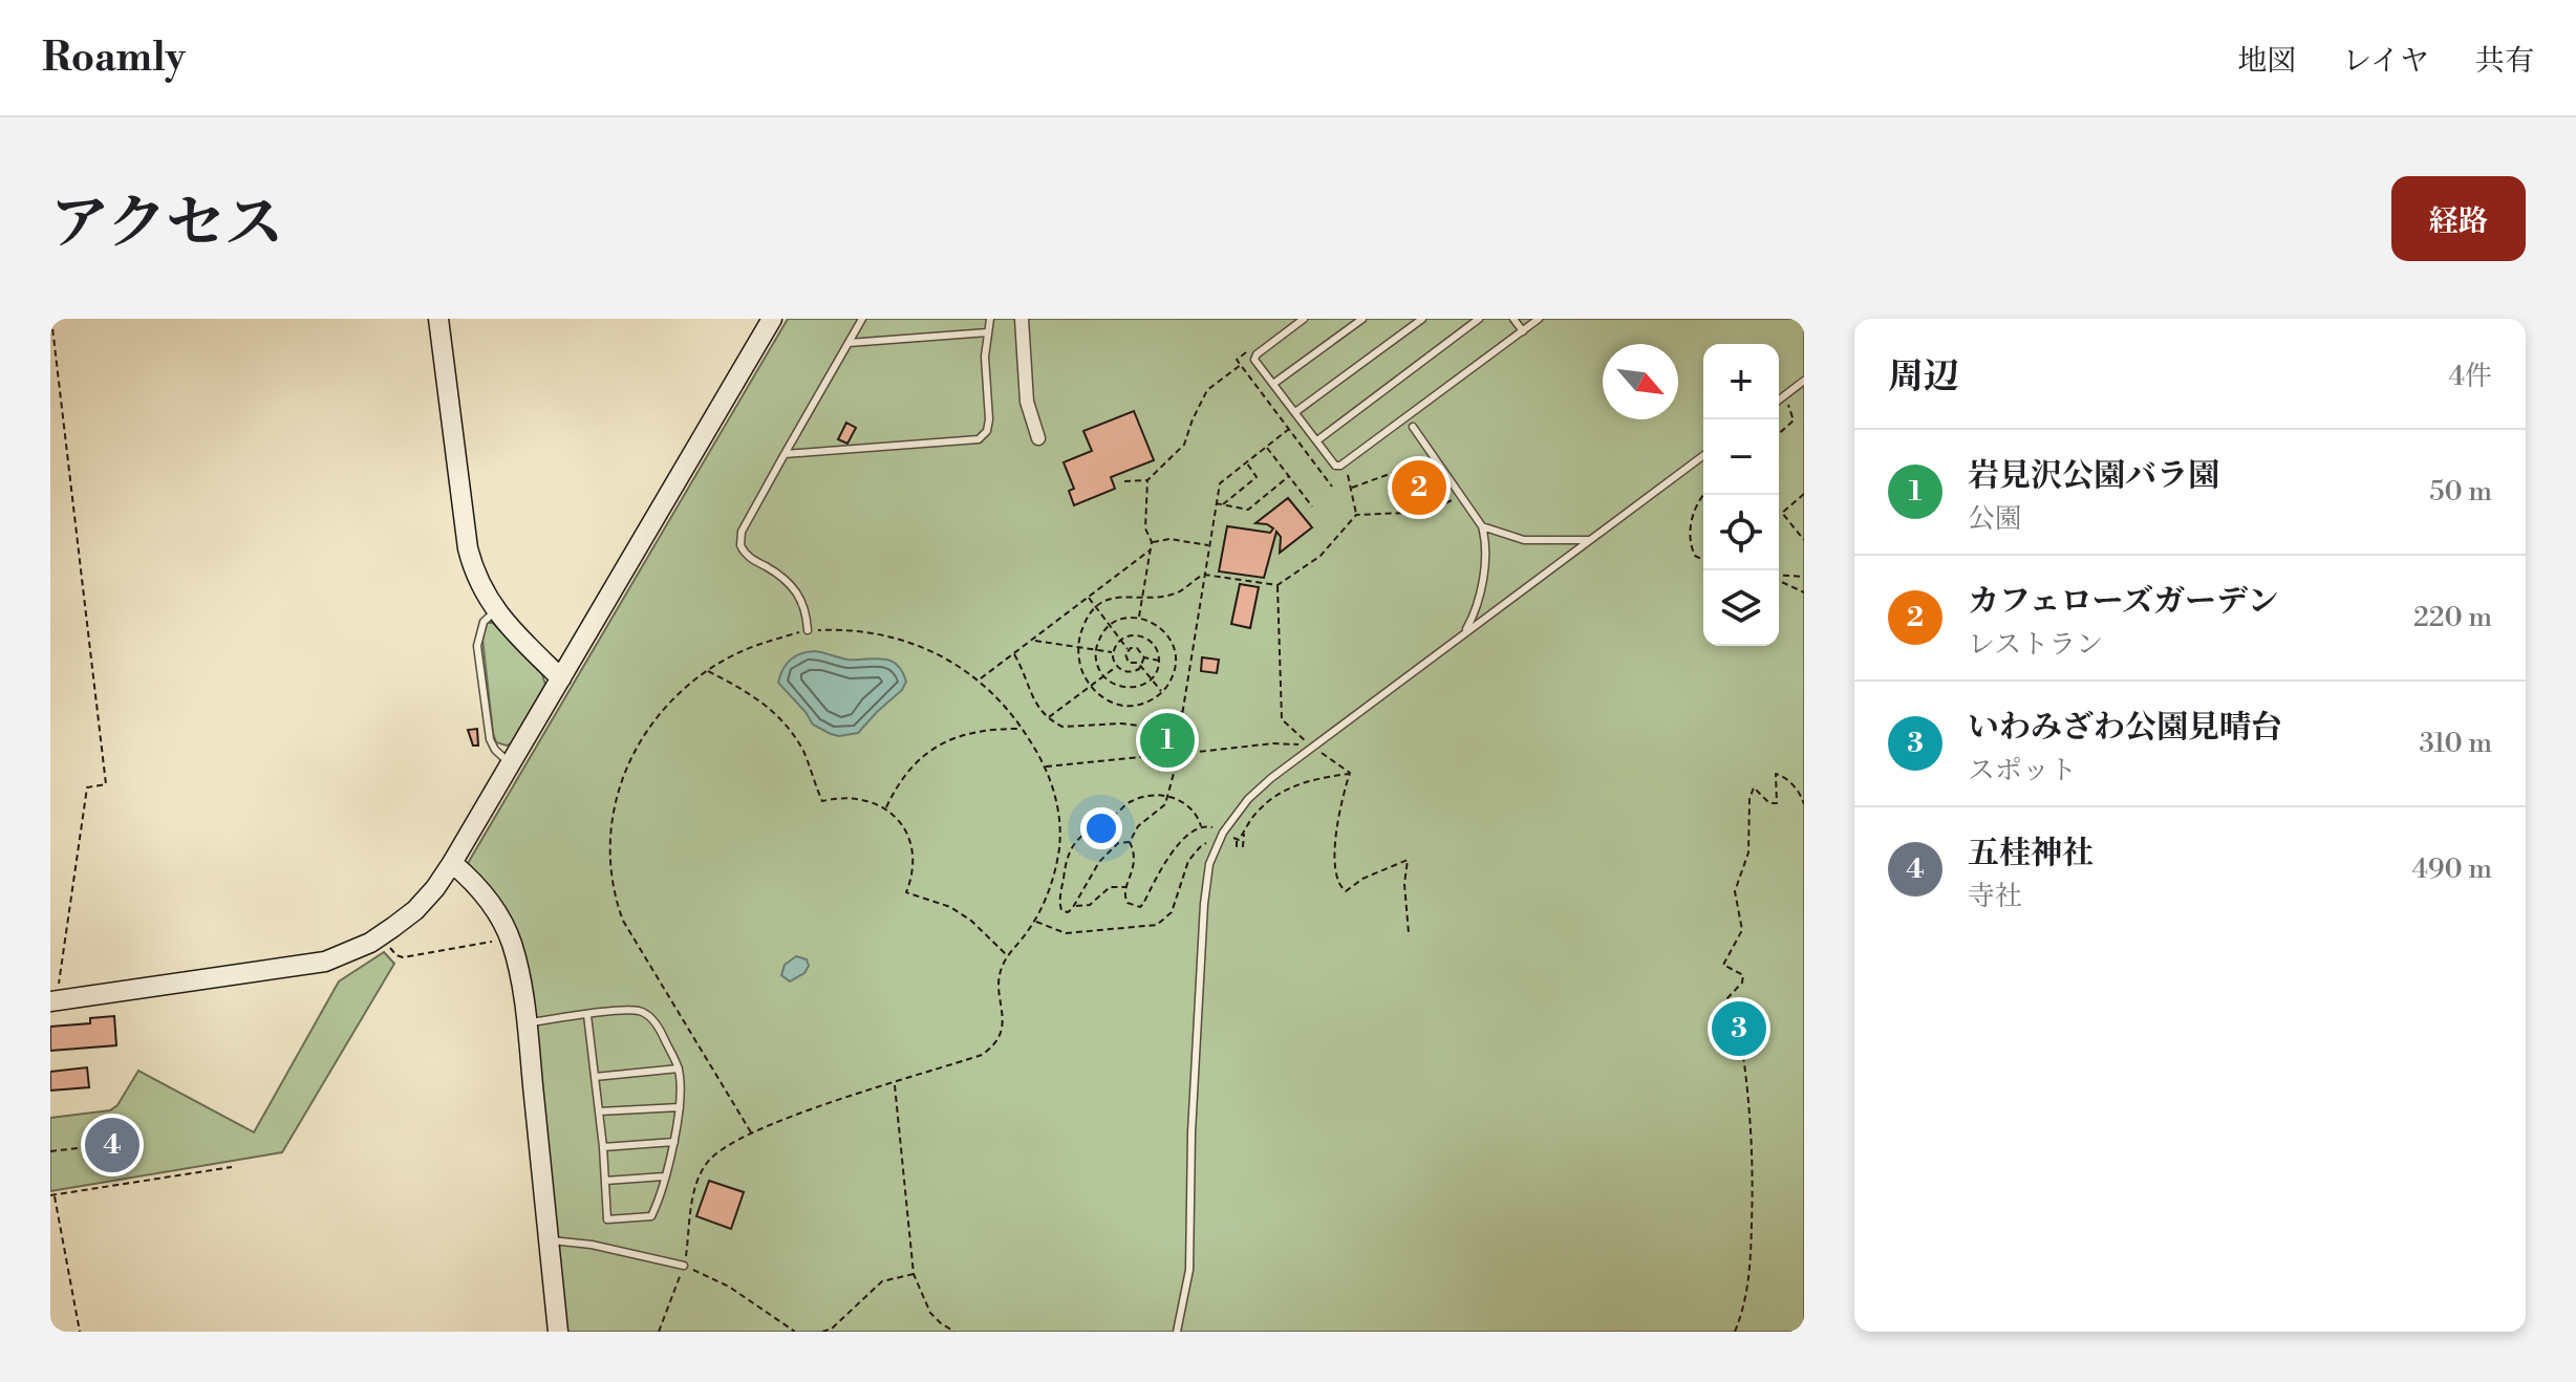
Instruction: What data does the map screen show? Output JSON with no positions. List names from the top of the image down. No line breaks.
{"north":"bottom right","page":{"header":"Roamly","nav":["地図","レイヤ","共有"],"title":"アクセス","buttons":"経路","heading":["周辺","4件"],"map_buttons":["+","−"],"list":[{"mark":"1","name":"岩見沢公園バラ園","note":"公園","value":"50 m"},{"mark":"2","name":"カフェローズガーデン","note":"レストラン","value":"220 m"},{"mark":"3","name":"いわみざわ公園見晴台","note":"スポット","value":"310 m"},{"mark":"4","name":"五桂神社","note":"寺社","value":"490 m"}],"pins":["2","1","3","4"]}}
